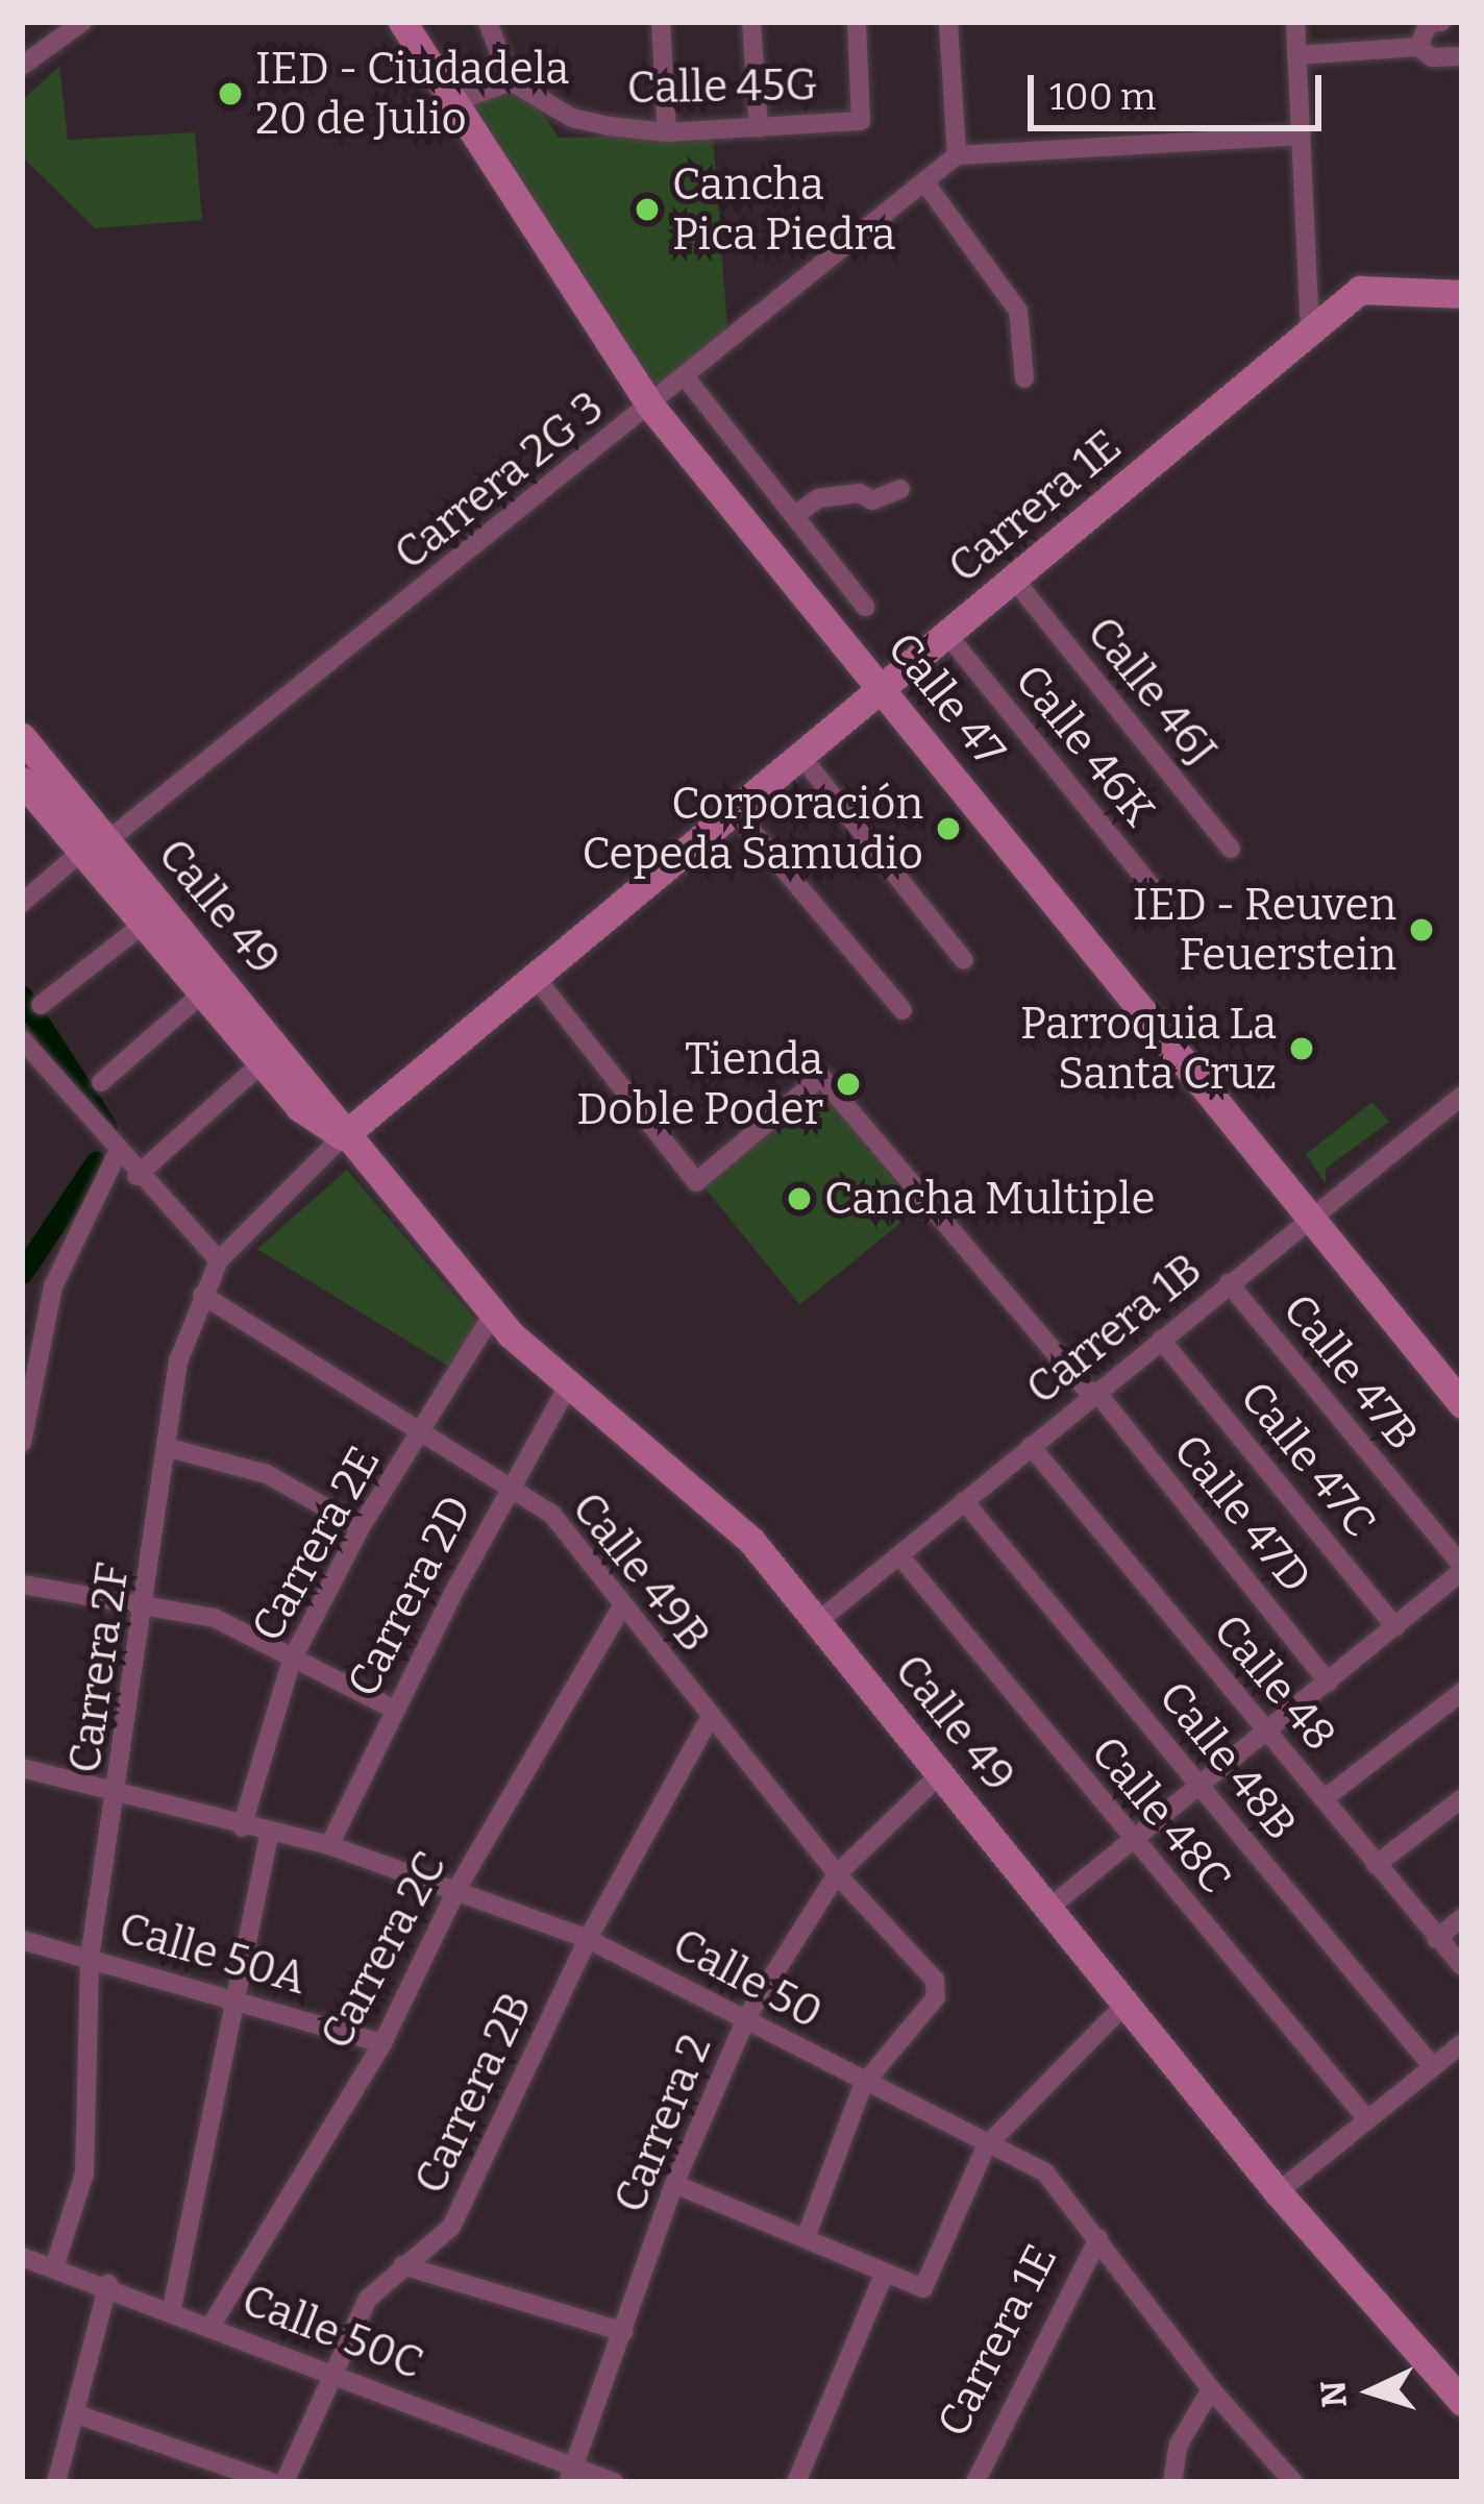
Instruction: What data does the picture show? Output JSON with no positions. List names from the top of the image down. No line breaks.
{"streets":{"street":["Calle 45G","Carrera 2G 3","Carrera 1E","Calle 46J","Calle 47","Calle 46K","Calle 49","Carrera 1B","Calle 47B","Calle 47C","Calle 47D","Carrera 2E","Calle 49B","Carrera 2D","Carrera 2F","Calle 48","Calle 48B","Calle 48C","Carrera 2C","Calle 50A","Calle 50","Carrera 2B","Carrera 2","Calle 50C"]},"crossings":[["Carrera 2G 3","Calle 47"],["Carrera 2G 3","Calle 49"],["Carrera 1E","Calle 46J"],["Carrera 1E","Calle 47"],["Carrera 1E","Calle 46K"],["Carrera 1E","Calle 49"],["Carrera 1E","Calle 47D"],["Carrera 1E","Carrera 2F"],["Carrera 1E","Calle 50"],["Calle 47","Carrera 1B"],["Calle 49","Carrera 1B"],["Calle 49","Carrera 2E"],["Calle 49","Carrera 2D"],["Calle 49","Carrera 2F"],["Calle 49","Carrera 2"],["Carrera 1B","Calle 47B"],["Carrera 1B","Calle 47C"],["Carrera 1B","Calle 47D"],["Carrera 1B","Calle 48"],["Carrera 1B","Calle 48B"],["Carrera 1B","Calle 48C"],["Carrera 2E","Calle 49B"],["Carrera 2E","Calle 50"],["Calle 49B","Carrera 2D"],["Calle 49B","Carrera 2F"],["Calle 49B","Carrera 2C"],["Calle 49B","Calle 50"],["Calle 49B","Carrera 2B"],["Calle 49B","Carrera 2"],["Carrera 2D","Calle 50"],["Carrera 2F","Calle 50A"],["Carrera 2F","Calle 50"],["Carrera 2F","Calle 50C"],["Carrera 2C","Calle 50A"],["Carrera 2C","Calle 50"],["Carrera 2C","Calle 50C"],["Calle 50","Carrera 2B"],["Calle 50","Carrera 2"],["Carrera 2B","Calle 50C"],["Carrera 2","Calle 50C"]],"places":["IED - Ciudadela 20 de Julio","Cancha Pica Piedra","Corporación Cepeda Samudio","IED - Reuven Feuerstein","Parroquia La Santa Cruz","Tienda Doble Poder","Cancha Multiple"],"scale_bar":"100 m","north":"left"}
